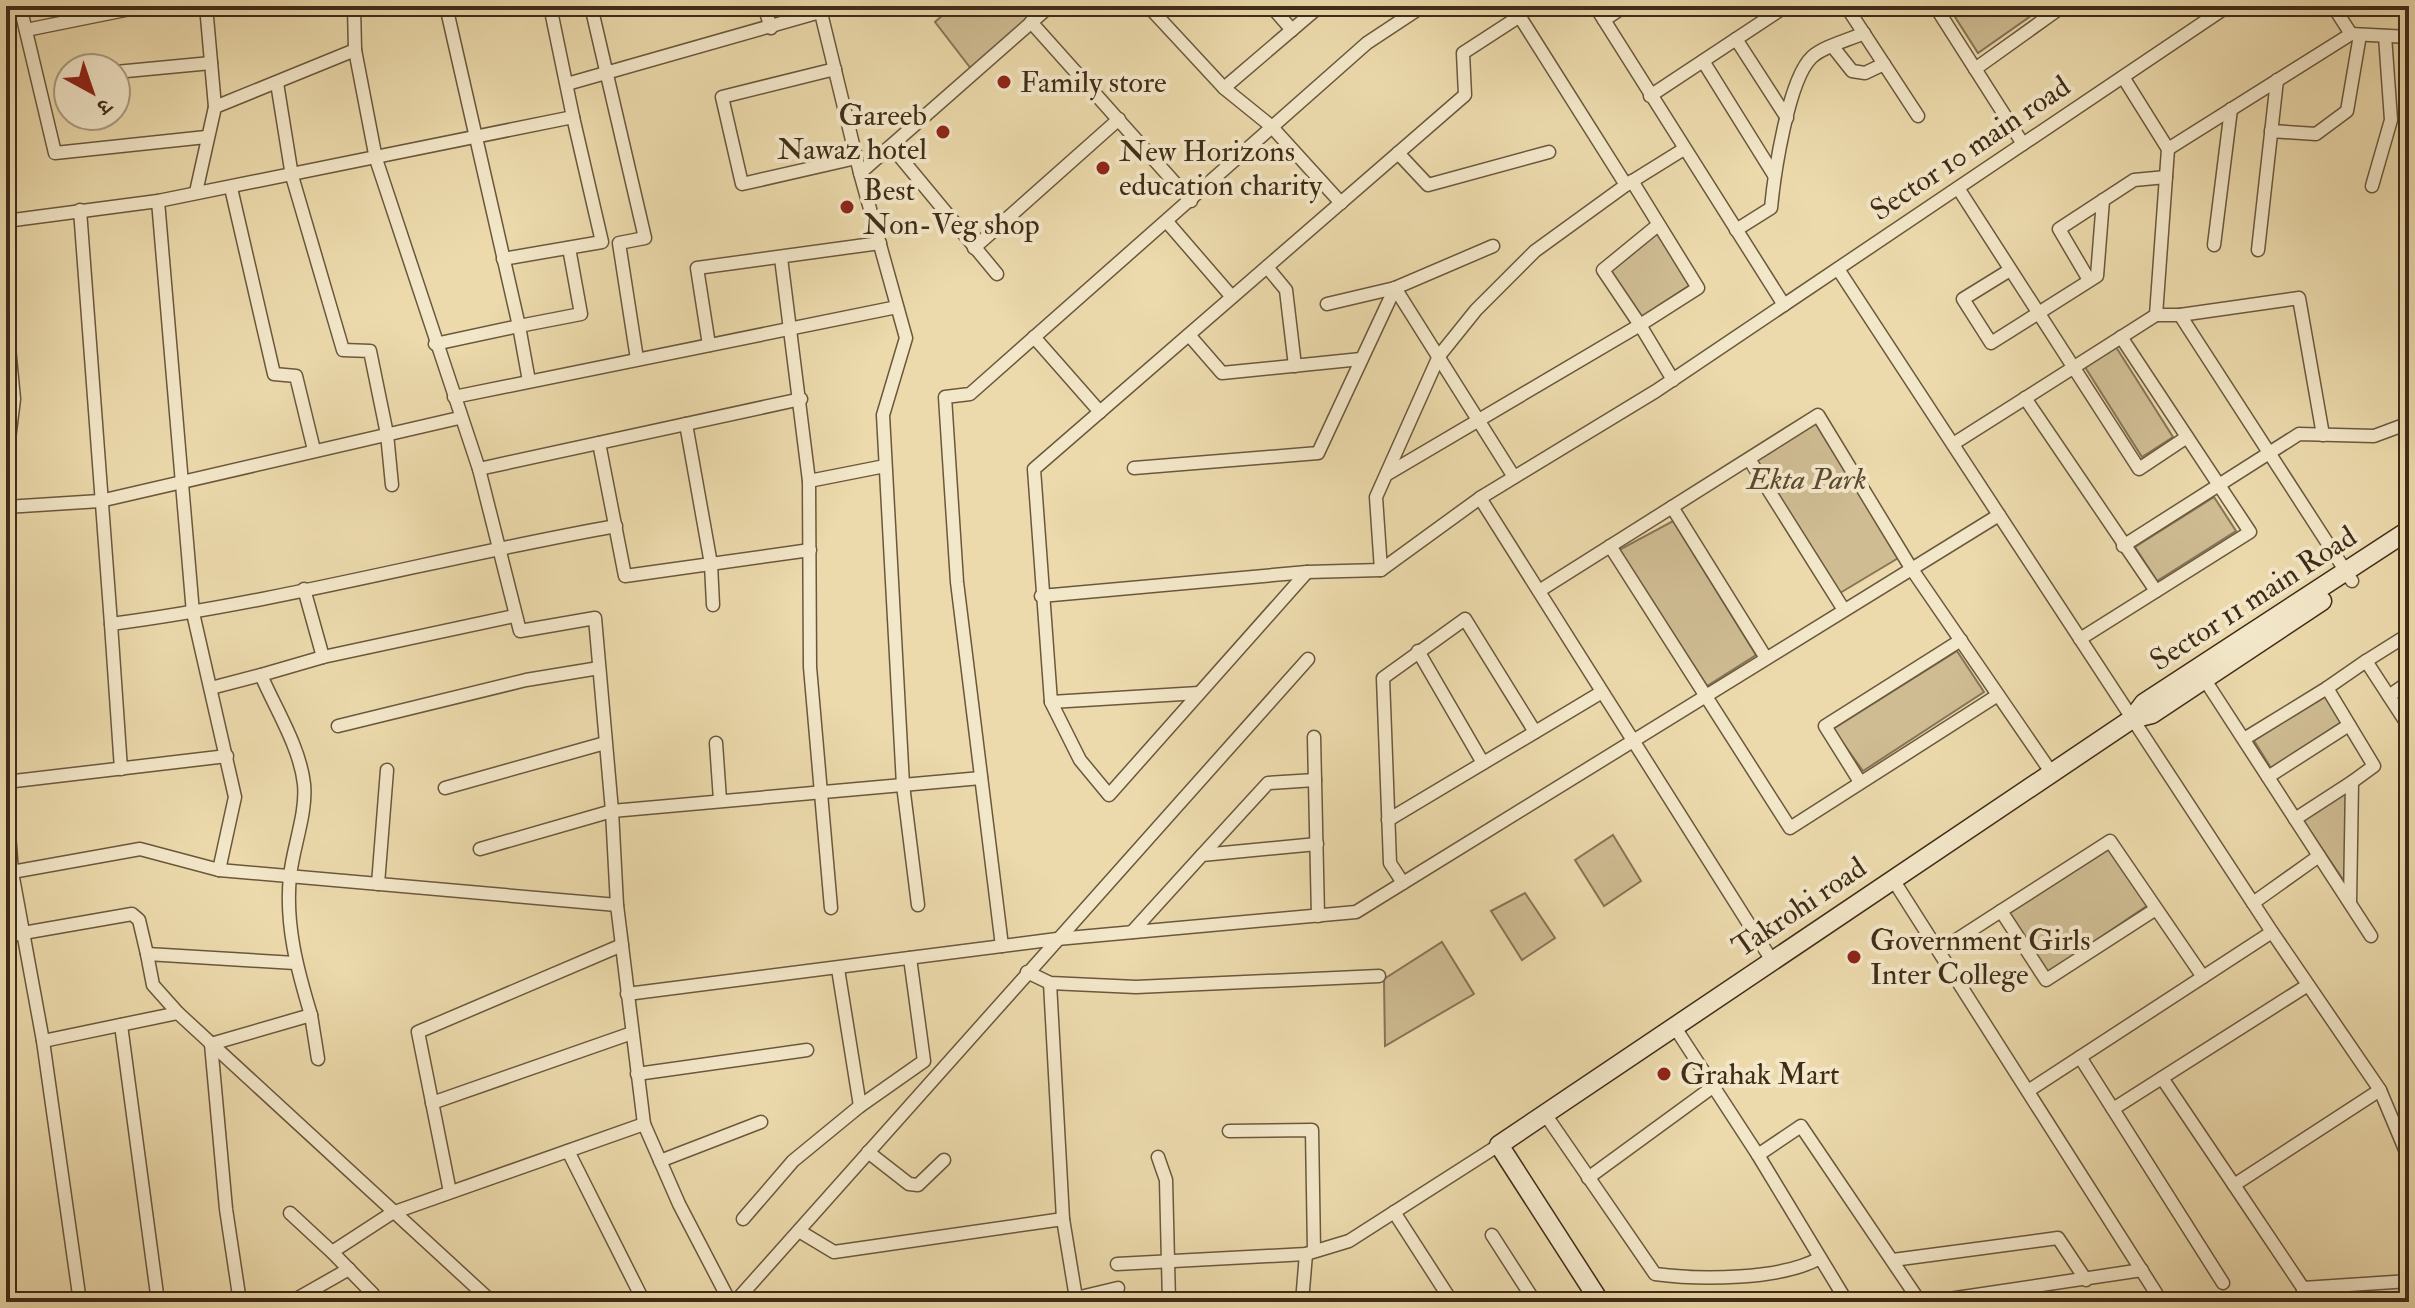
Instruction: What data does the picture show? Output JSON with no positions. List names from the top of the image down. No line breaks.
{"streets":{"street":["Sector 10 main road","Sector 11 main Road","Takrohi road"]},"crossings":[["Sector 11 main Road","Takrohi road"]],"parks":["Ekta Park"],"places":["Family store","Gareeb Nawaz hotel","New Horizons education charity","Best Non-Veg shop","Government Girls Inter College","Grahak Mart"],"north":"bottom right"}
